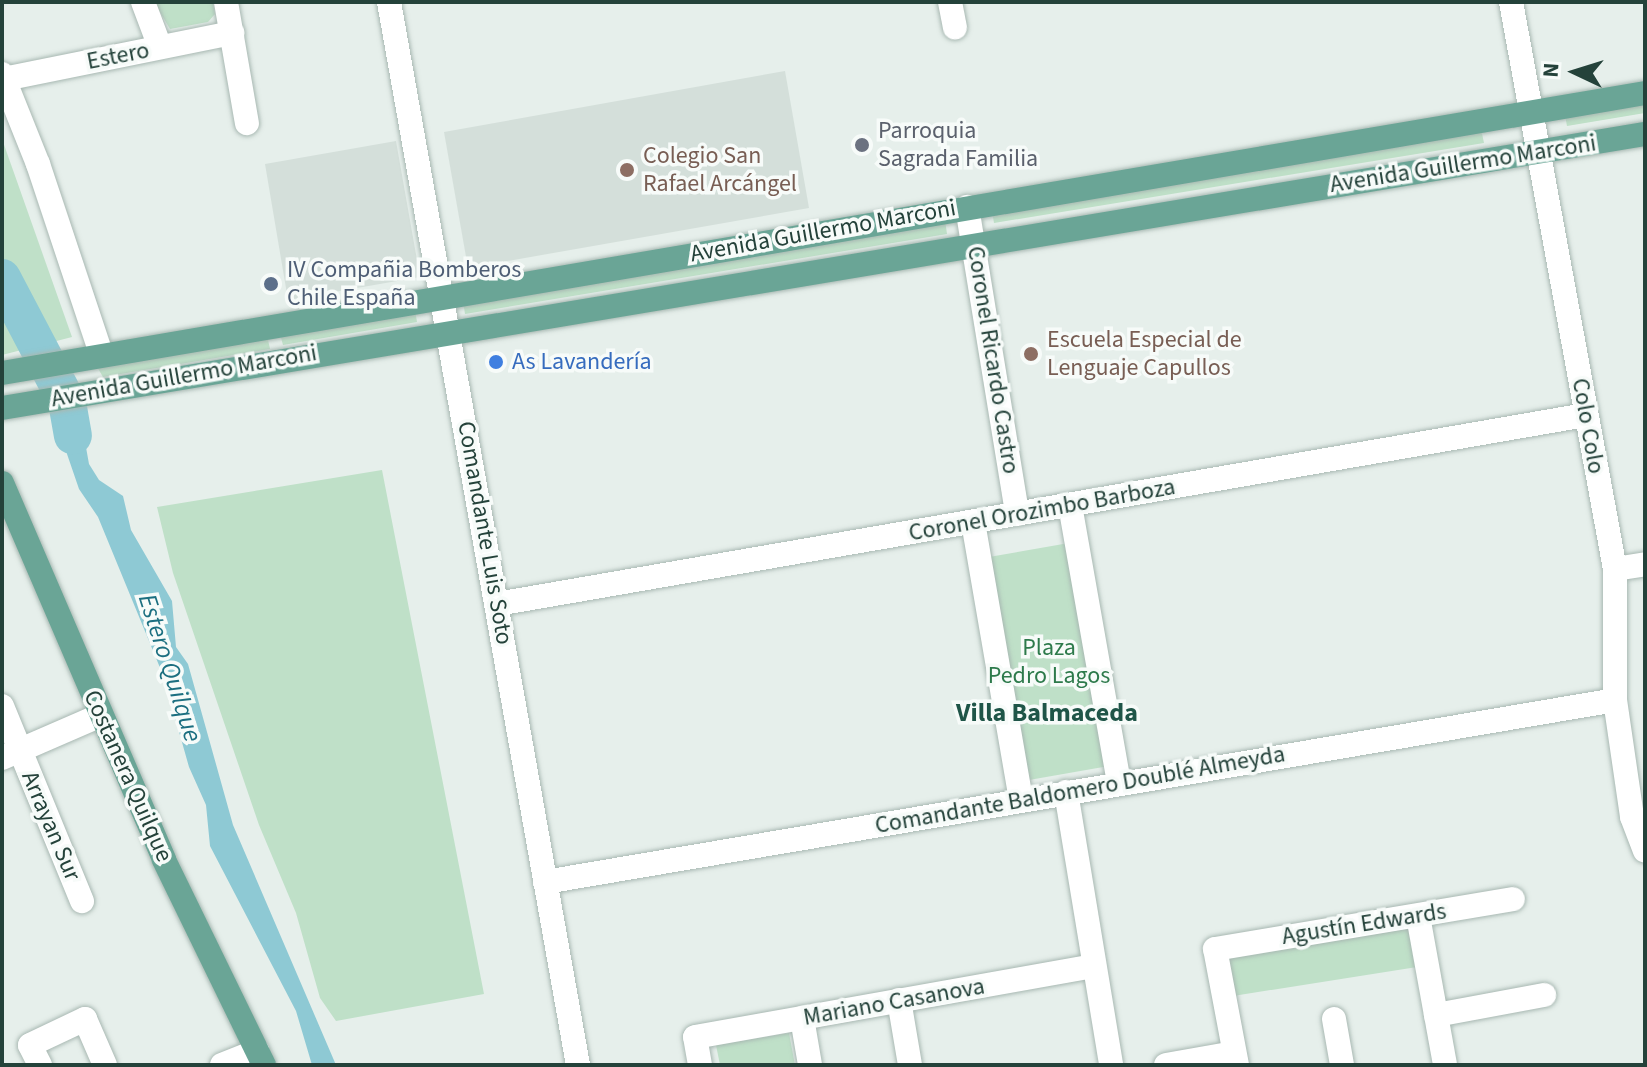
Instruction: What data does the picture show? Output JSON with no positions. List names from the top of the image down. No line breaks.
{"streets":{"main road":["Avenida Guillermo Marconi","Costanera Quilque"],"street":["Estero","Coronel Ricardo Castro","Colo Colo","Coronel Orozimbo Barboza","Comandante Luis Soto","Comandante Baldomero Doublé Almeyda","Arrayan Sur","Agustín Edwards","Mariano Casanova"]},"crossings":[["Avenida Guillermo Marconi","Coronel Ricardo Castro"],["Avenida Guillermo Marconi","Colo Colo"],["Avenida Guillermo Marconi","Comandante Luis Soto"],["Coronel Ricardo Castro","Coronel Orozimbo Barboza"],["Colo Colo","Coronel Orozimbo Barboza"],["Colo Colo","Comandante Baldomero Doublé Almeyda"],["Coronel Orozimbo Barboza","Comandante Luis Soto"],["Comandante Luis Soto","Comandante Baldomero Doublé Almeyda"]],"districts":["Villa Balmaceda"],"water":["Estero Quilque"],"parks":["Plaza Pedro Lagos"],"places":["Parroquia Sagrada Familia","Colegio San Rafael Arcángel","IV Compañia Bomberos Chile España","Escuela Especial de Lenguaje Capullos","As Lavandería"],"north":"left"}
